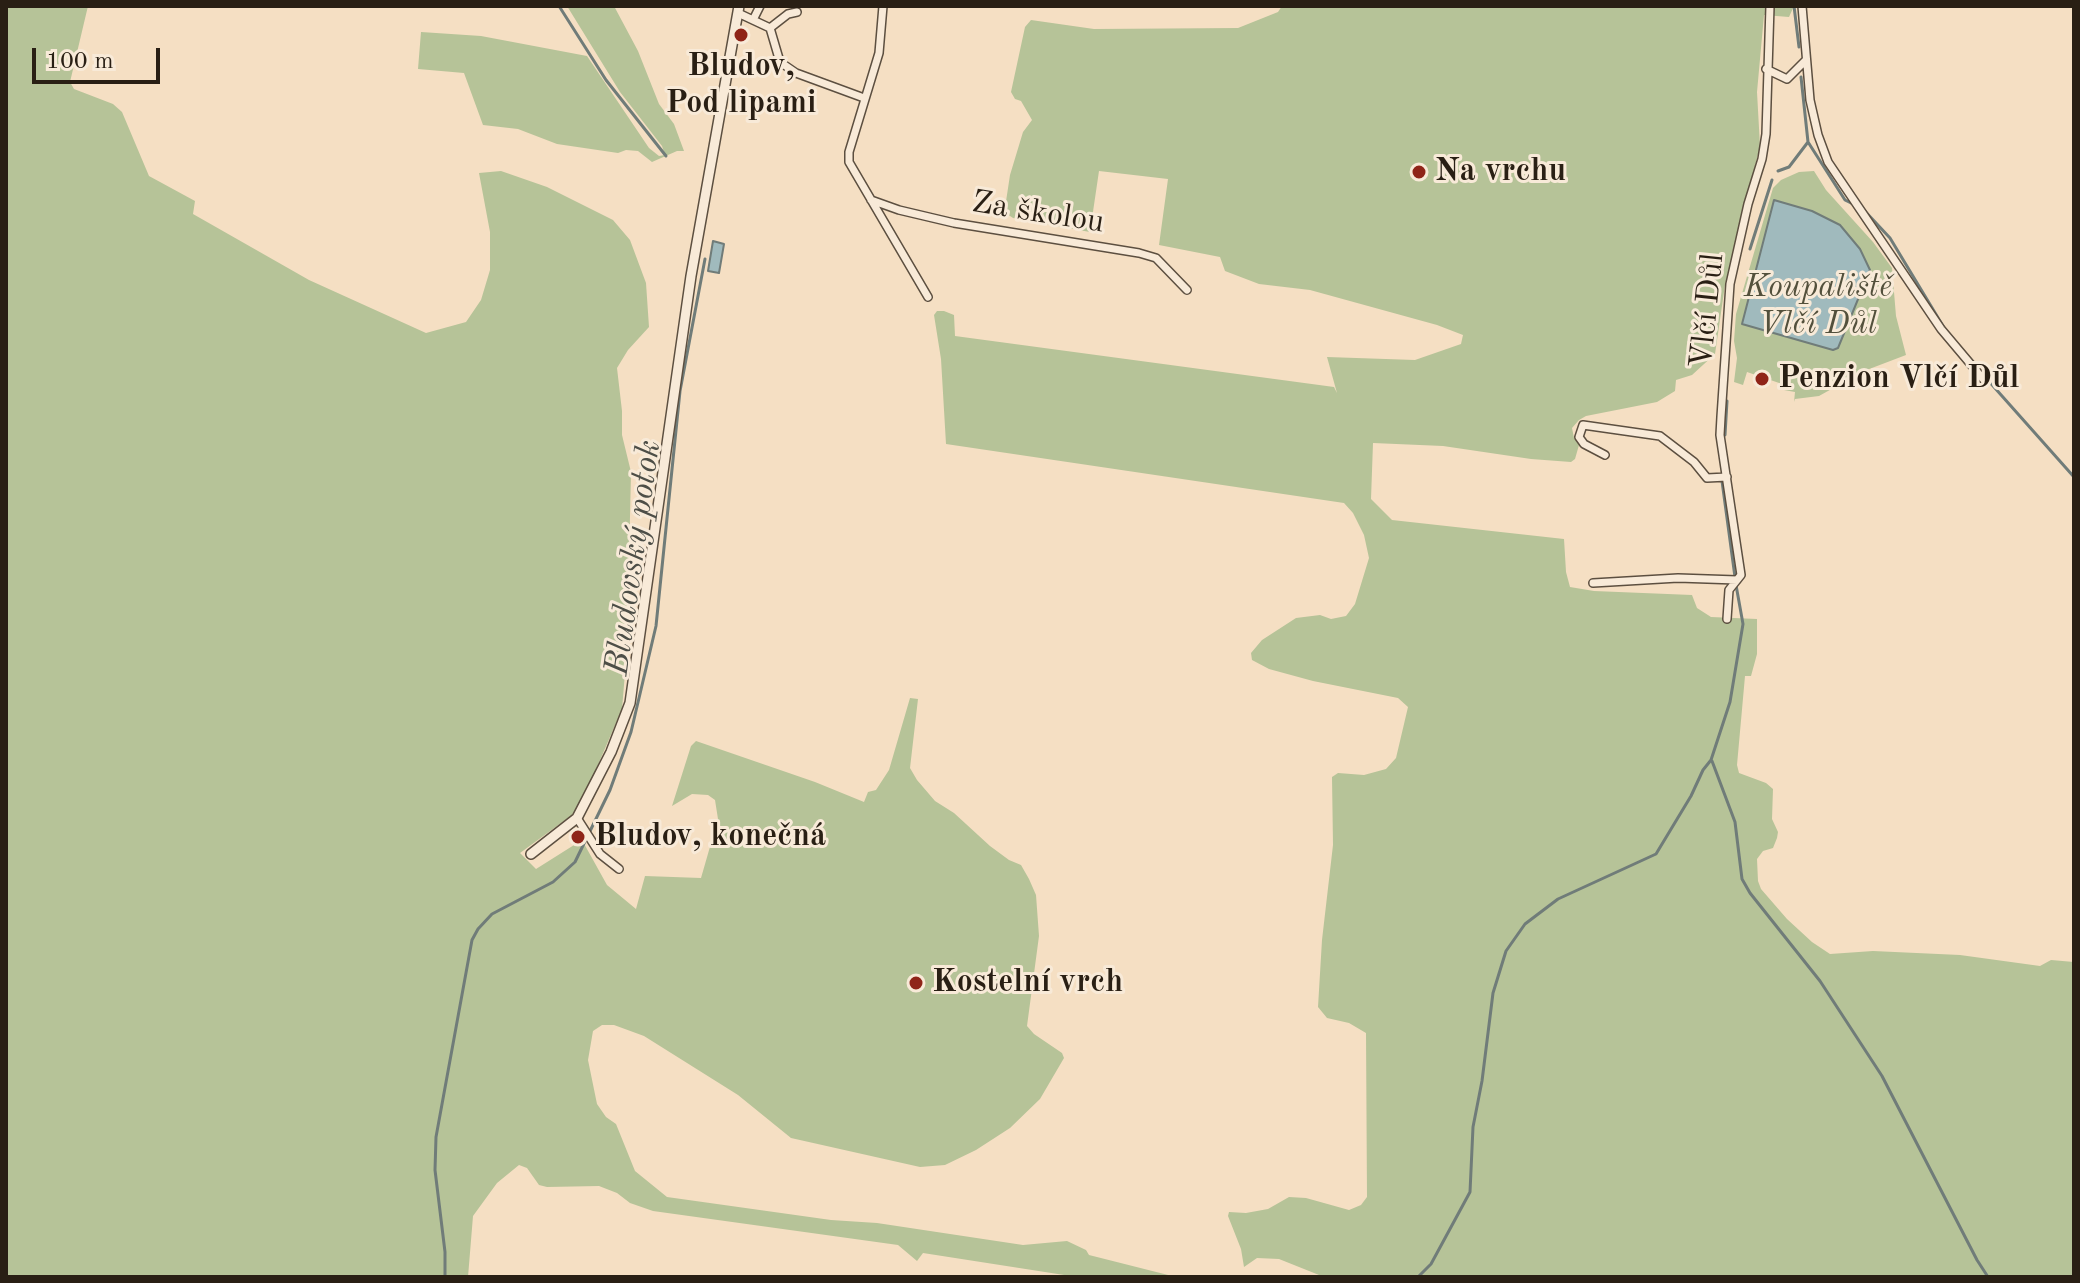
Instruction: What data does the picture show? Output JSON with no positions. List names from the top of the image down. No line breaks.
{"streets":{"street":["Za školou","Vlčí Důl"]},"water":["Bludovský potok"],"parks":["Koupaliště Vlčí Důl"],"places":["Bludov, Pod lipami","Na vrchu","Penzion Vlčí Důl","Bludov, konečná","Kostelní vrch"],"scale_bar":"100 m"}
